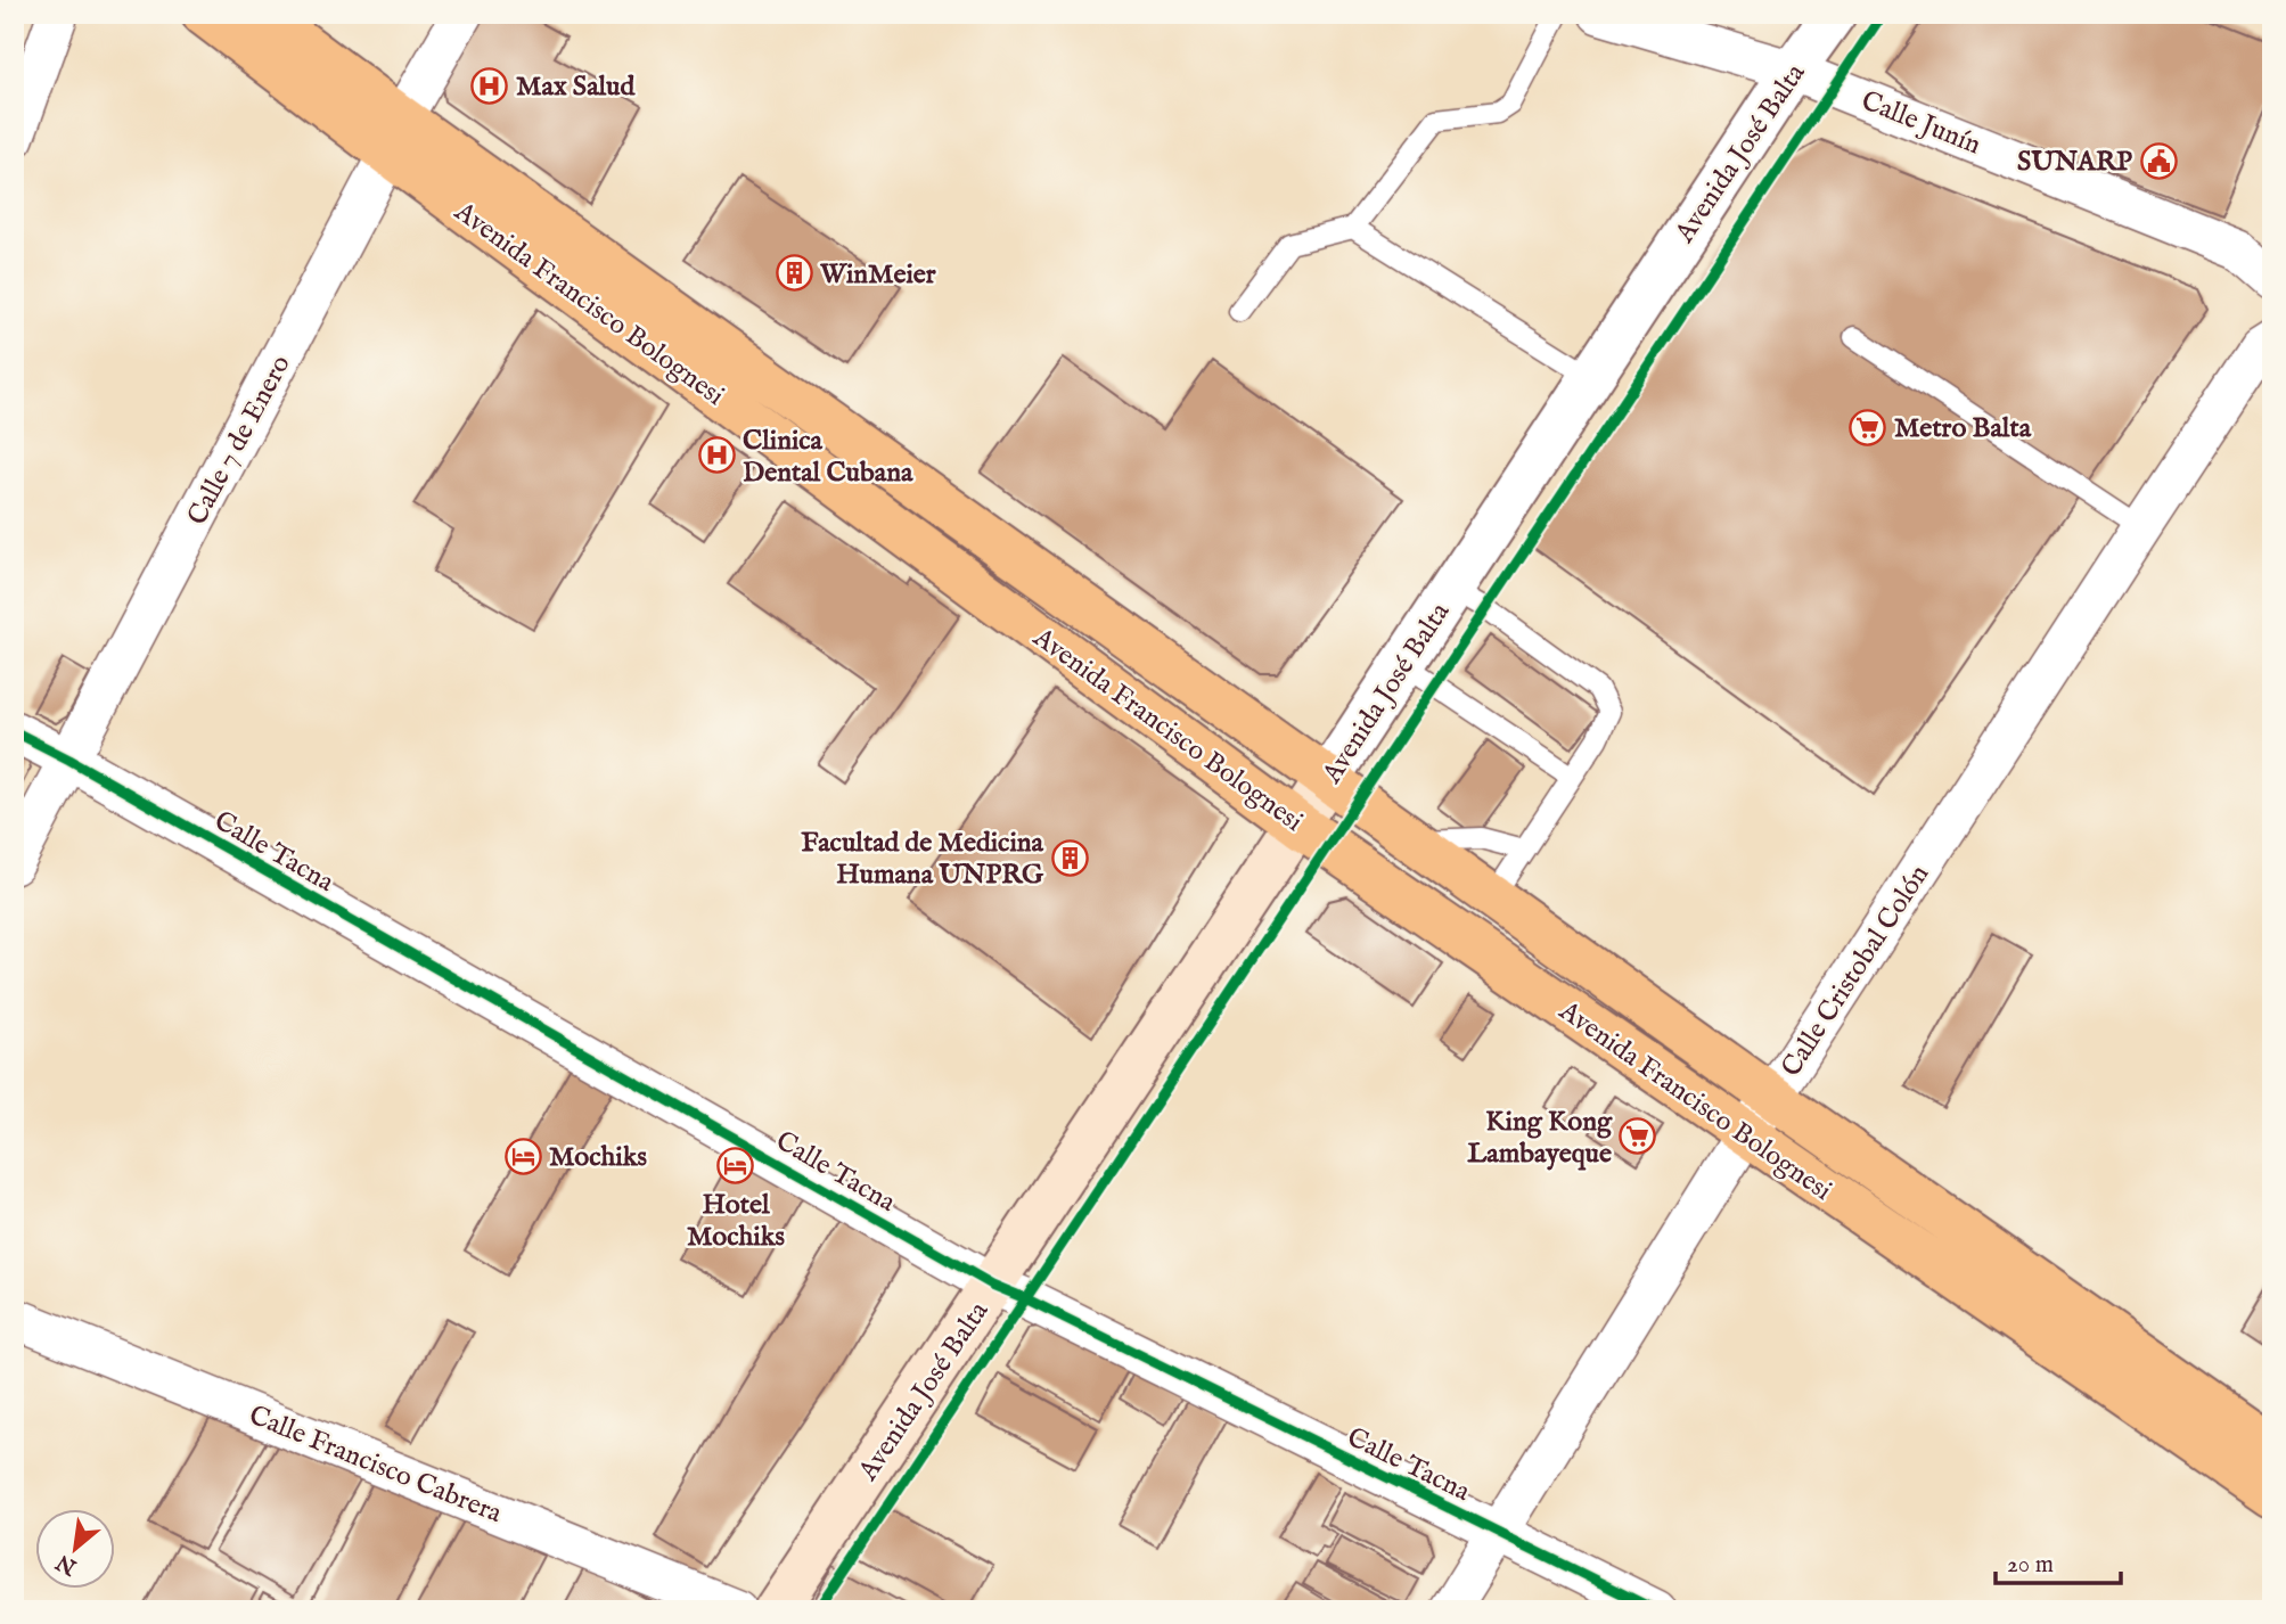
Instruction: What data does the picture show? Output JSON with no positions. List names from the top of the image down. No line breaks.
{"streets":{"main road":["Avenida José Balta","Avenida Francisco Bolognesi"],"street":["Calle Junín","Calle 7 de Enero","Calle Tacna","Calle Cristobal Colón","Calle Francisco Cabrera"]},"crossings":[["Calle Junín","Avenida José Balta"],["Avenida José Balta","Avenida Francisco Bolognesi"],["Avenida José Balta","Calle Tacna"],["Avenida Francisco Bolognesi","Calle 7 de Enero"],["Avenida Francisco Bolognesi","Calle Cristobal Colón"],["Calle 7 de Enero","Calle Tacna"],["Calle Tacna","Calle Cristobal Colón"]],"places":{"hospital":["Max Salud","Clinica Dental Cubana"],"public building":["SUNARP"],"building":["WinMeier","Facultad de Medicina Humana UNPRG"],"supermarket":["Metro Balta","King Kong Lambayeque"],"hotel":["Mochiks","Hotel Mochiks"]},"scale_bar":"20 m","north":"bottom left"}
